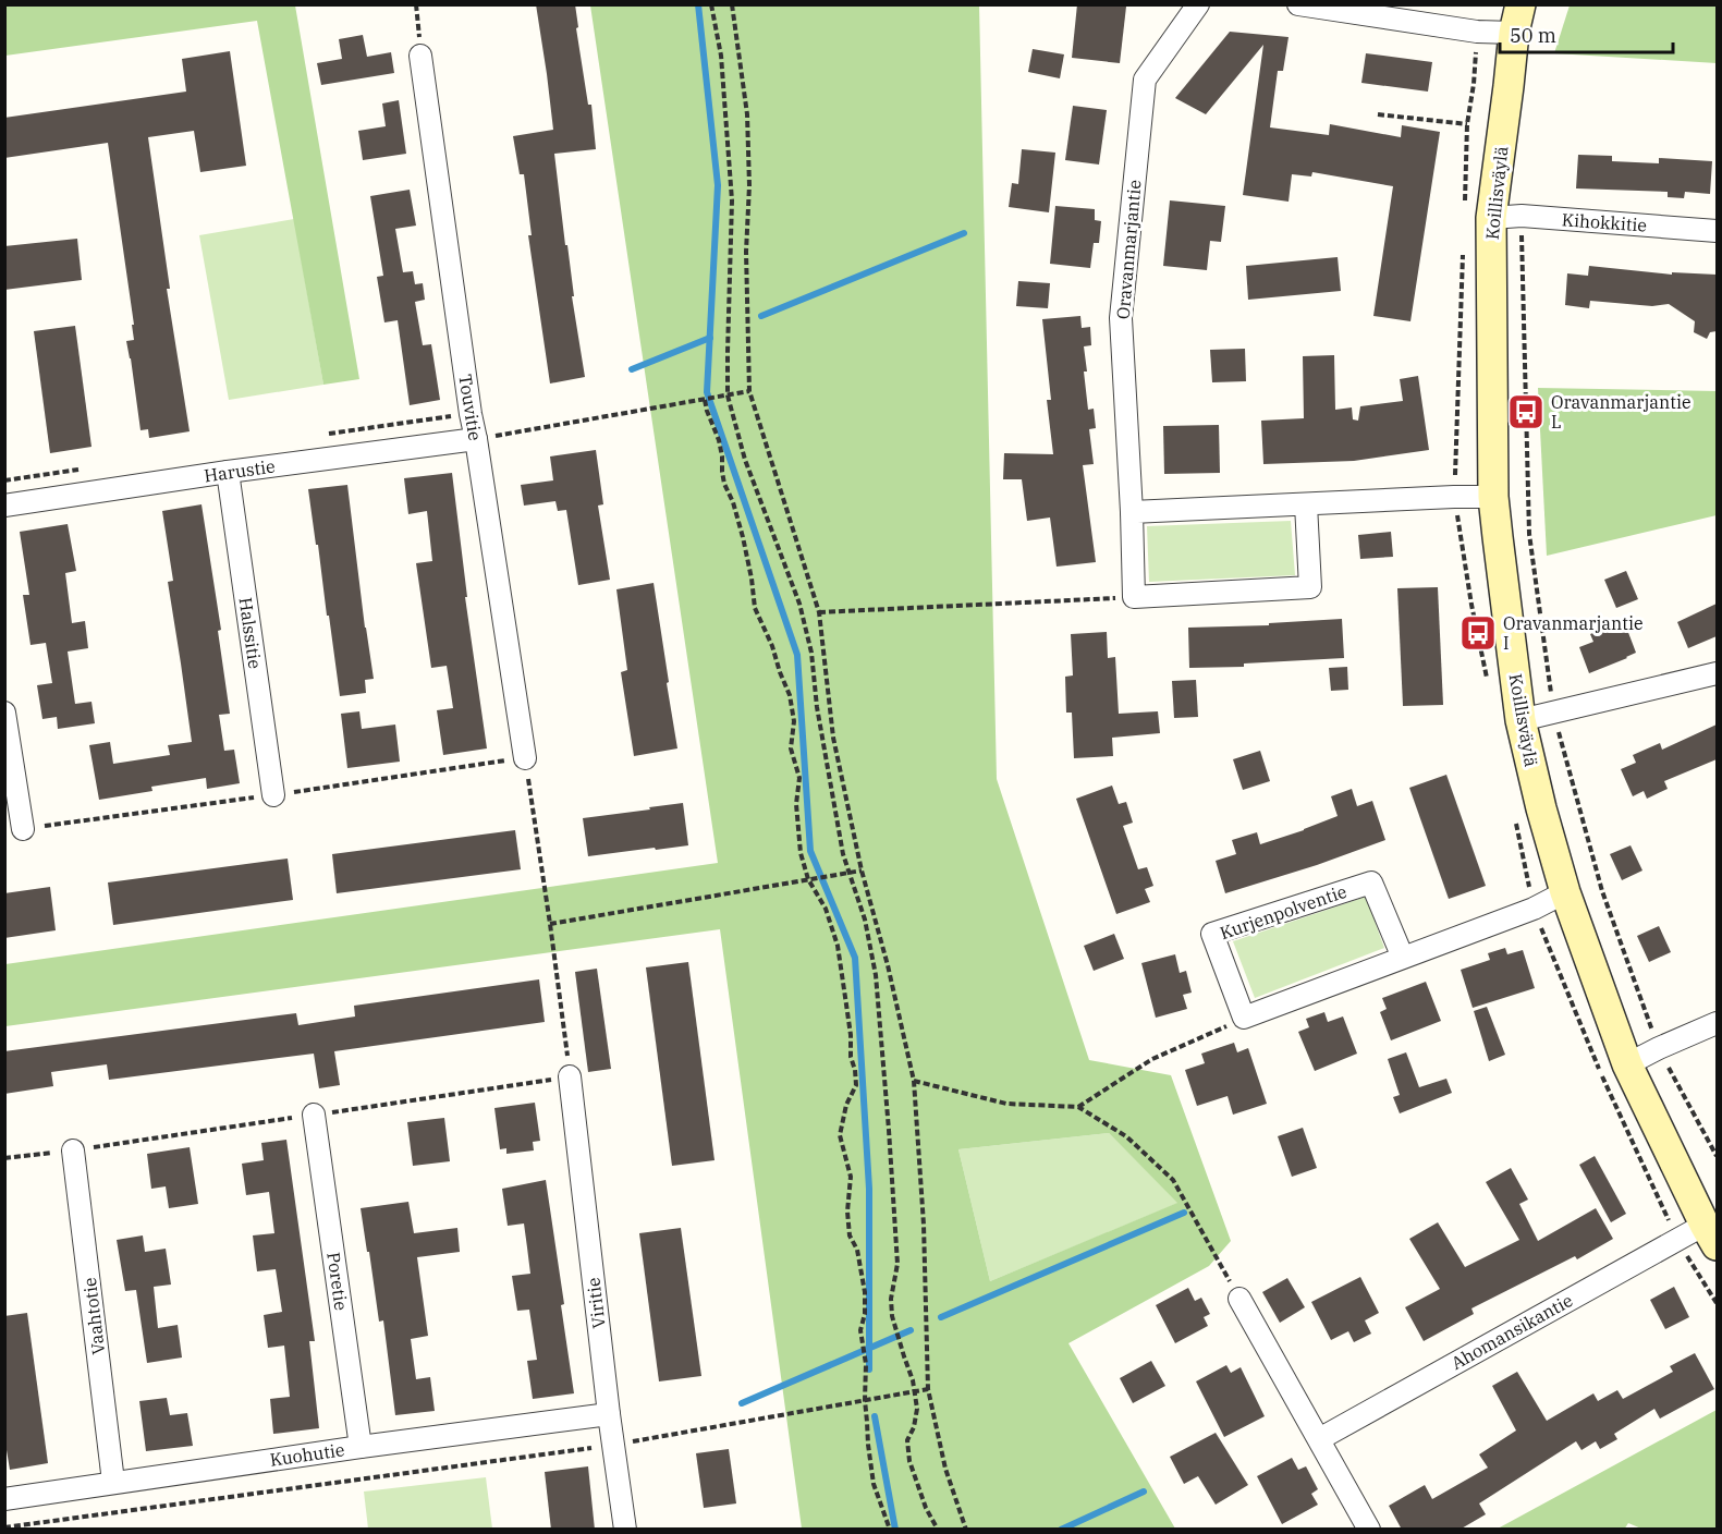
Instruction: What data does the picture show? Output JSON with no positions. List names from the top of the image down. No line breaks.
{"streets":{"street":["Koillisväylä","Kihokkitie","Oravanmarjantie","Touvitie","Harustie","Halssitie","Kurjenpolventie","Poretie","Viritie","Vaahtotie","Ahomansikantie","Kuohutie"]},"crossings":[["Koillisväylä","Kihokkitie"],["Koillisväylä","Ahomansikantie"],["Touvitie","Harustie"],["Harustie","Halssitie"],["Poretie","Kuohutie"],["Viritie","Kuohutie"],["Vaahtotie","Kuohutie"]],"places":{"bus stop":["Oravanmarjantie L","Oravanmarjantie I"]},"scale_bar":"50 m"}
